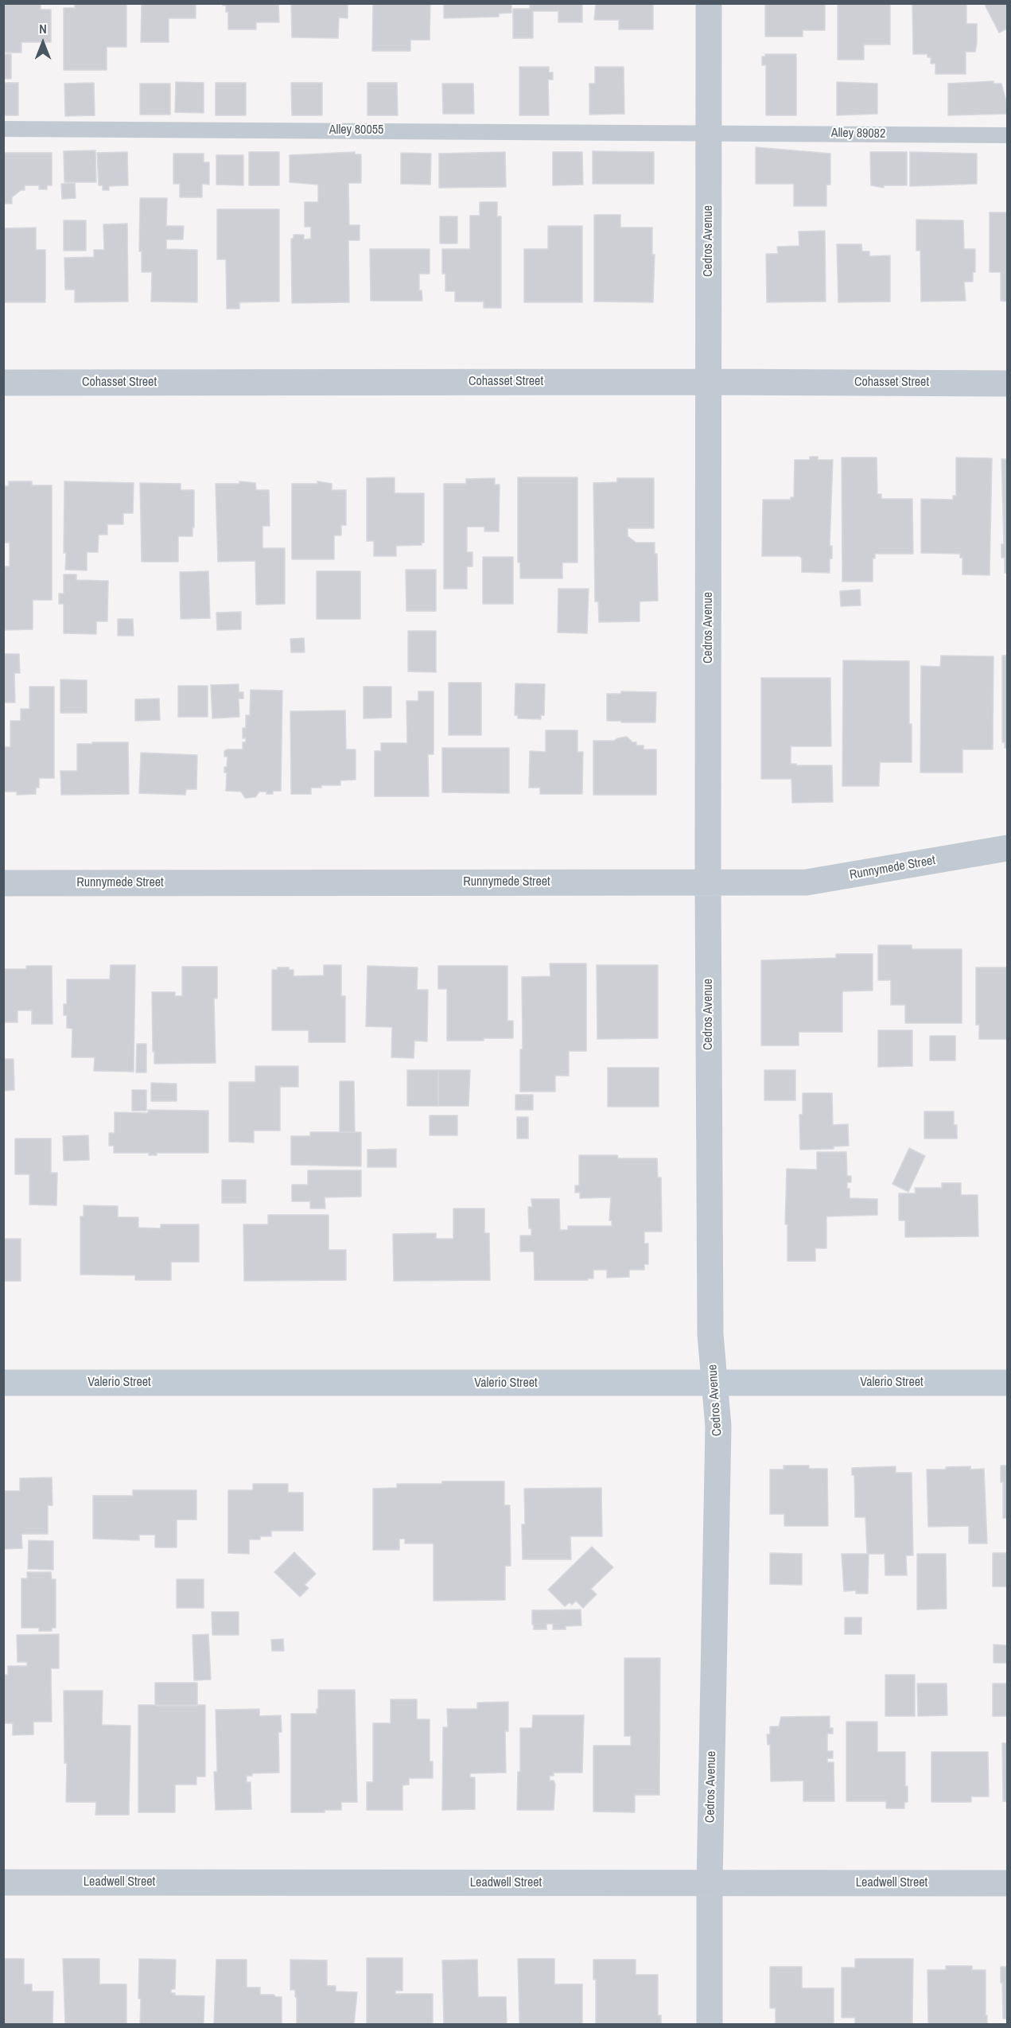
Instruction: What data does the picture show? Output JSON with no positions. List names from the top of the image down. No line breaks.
{"streets":{"street":["Cedros Avenue","Cohasset Street","Runnymede Street","Valerio Street","Leadwell Street"],"lane":["Alley 80055","Alley 89082"]},"crossings":[["Alley 80055","Alley 89082"],["Alley 80055","Cedros Avenue"],["Alley 89082","Cedros Avenue"],["Cedros Avenue","Cohasset Street"],["Cedros Avenue","Runnymede Street"],["Cedros Avenue","Valerio Street"],["Cedros Avenue","Leadwell Street"]],"north":"top"}
